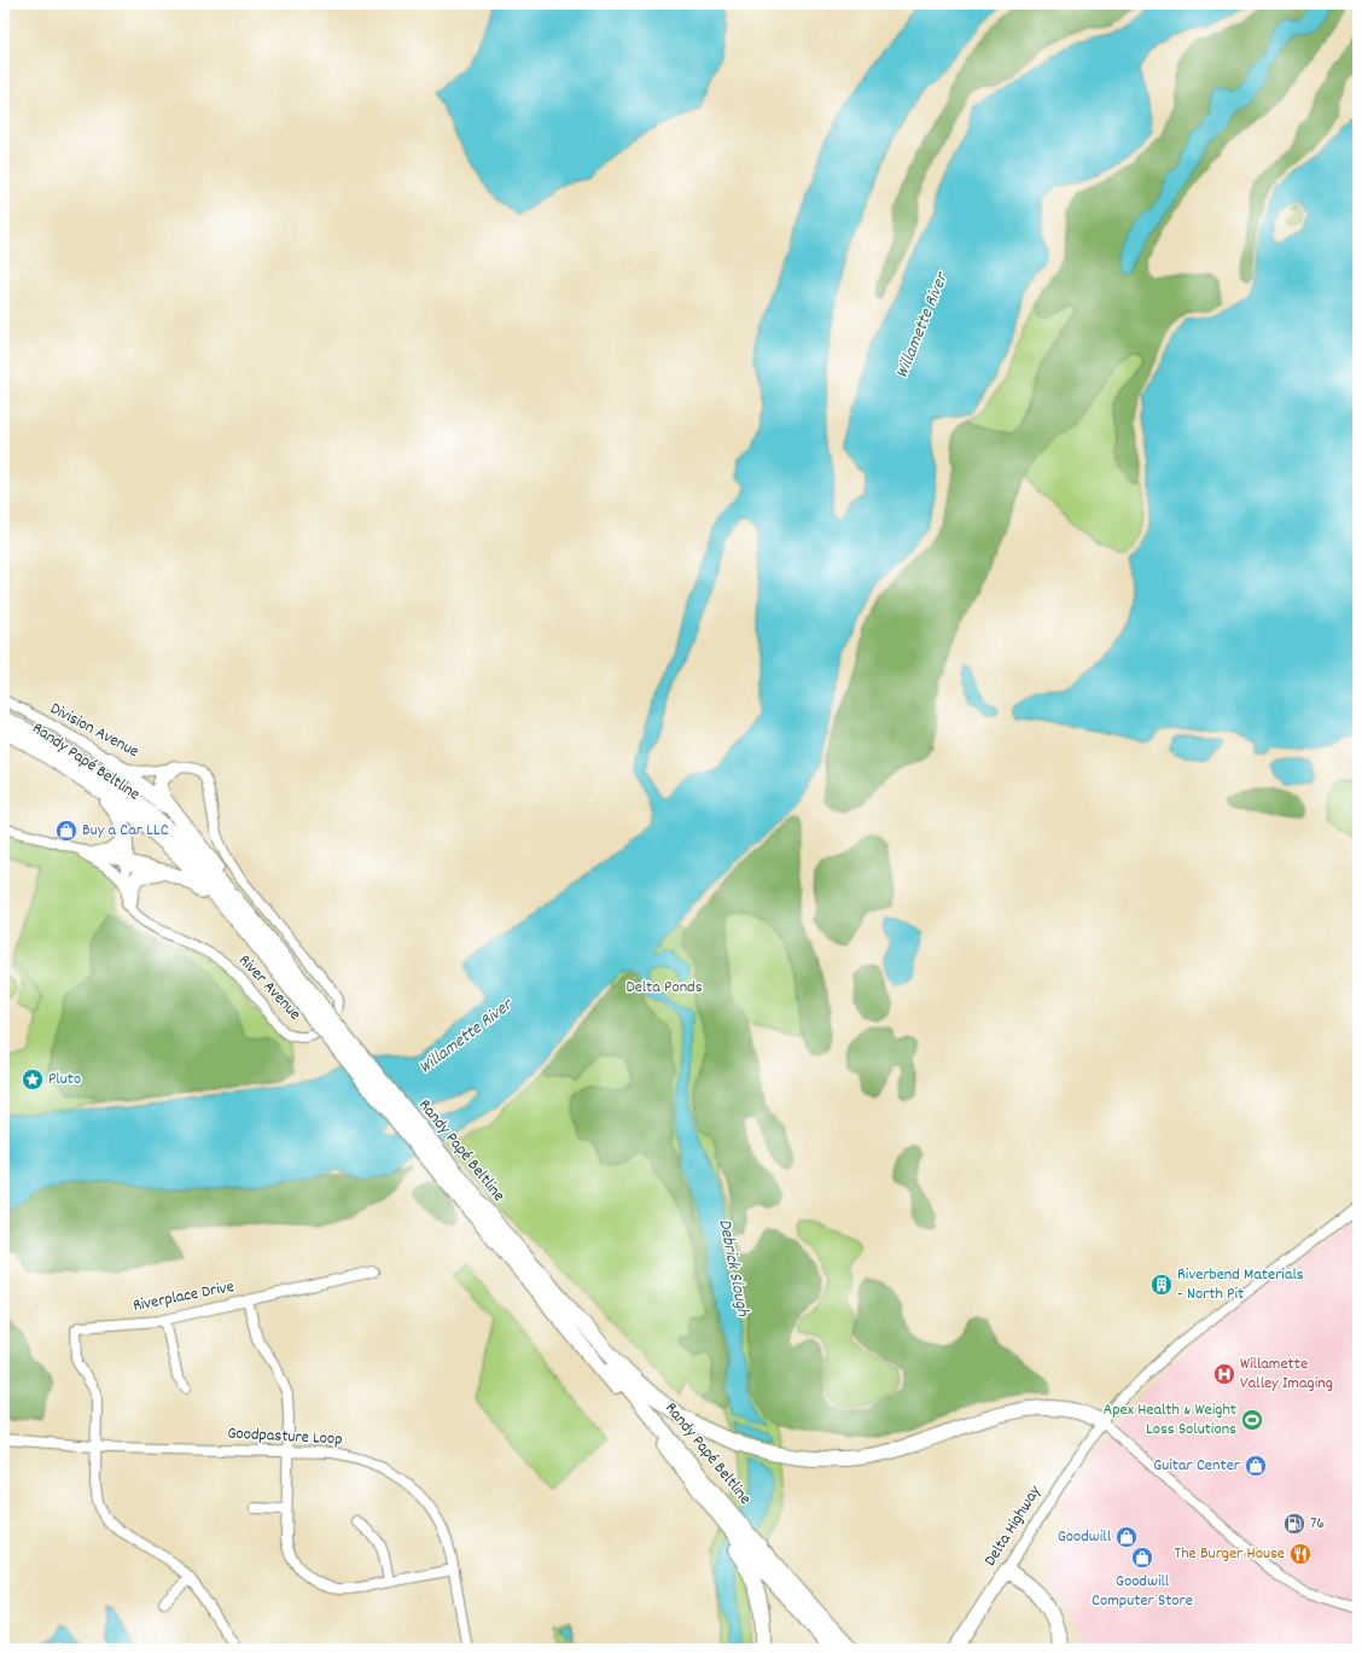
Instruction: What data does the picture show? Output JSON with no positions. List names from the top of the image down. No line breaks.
{"streets":{"highway":["Randy Papé Beltline","Delta Highway"],"street":["Division Avenue","River Avenue","Riverplace Drive","Goodpasture Loop"]},"crossings":[["Division Avenue","River Avenue"],["Riverplace Drive","Goodpasture Loop"]],"water":["Willamette River","Debrick Slough"],"parks":["Delta Ponds"],"places":{"shop":["Buy a Car LLC","Guitar Center","Goodwill","Goodwill Computer Store"],"place":["Pluto"],"building":["Riverbend Materials - North Pit"],"hospital":["Willamette Valley Imaging"],"sports":["Apex Health & Weight Loss Solutions"],"fuel station":["76"],"restaurant":["The Burger House"]}}
